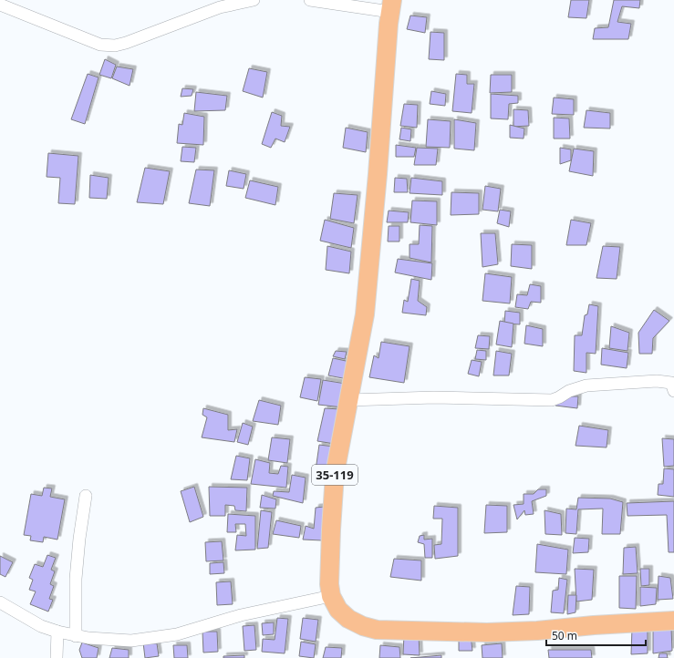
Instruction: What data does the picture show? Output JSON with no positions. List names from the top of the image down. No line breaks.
{"streets":{"main road":["35-119"]},"scale_bar":"50 m"}
